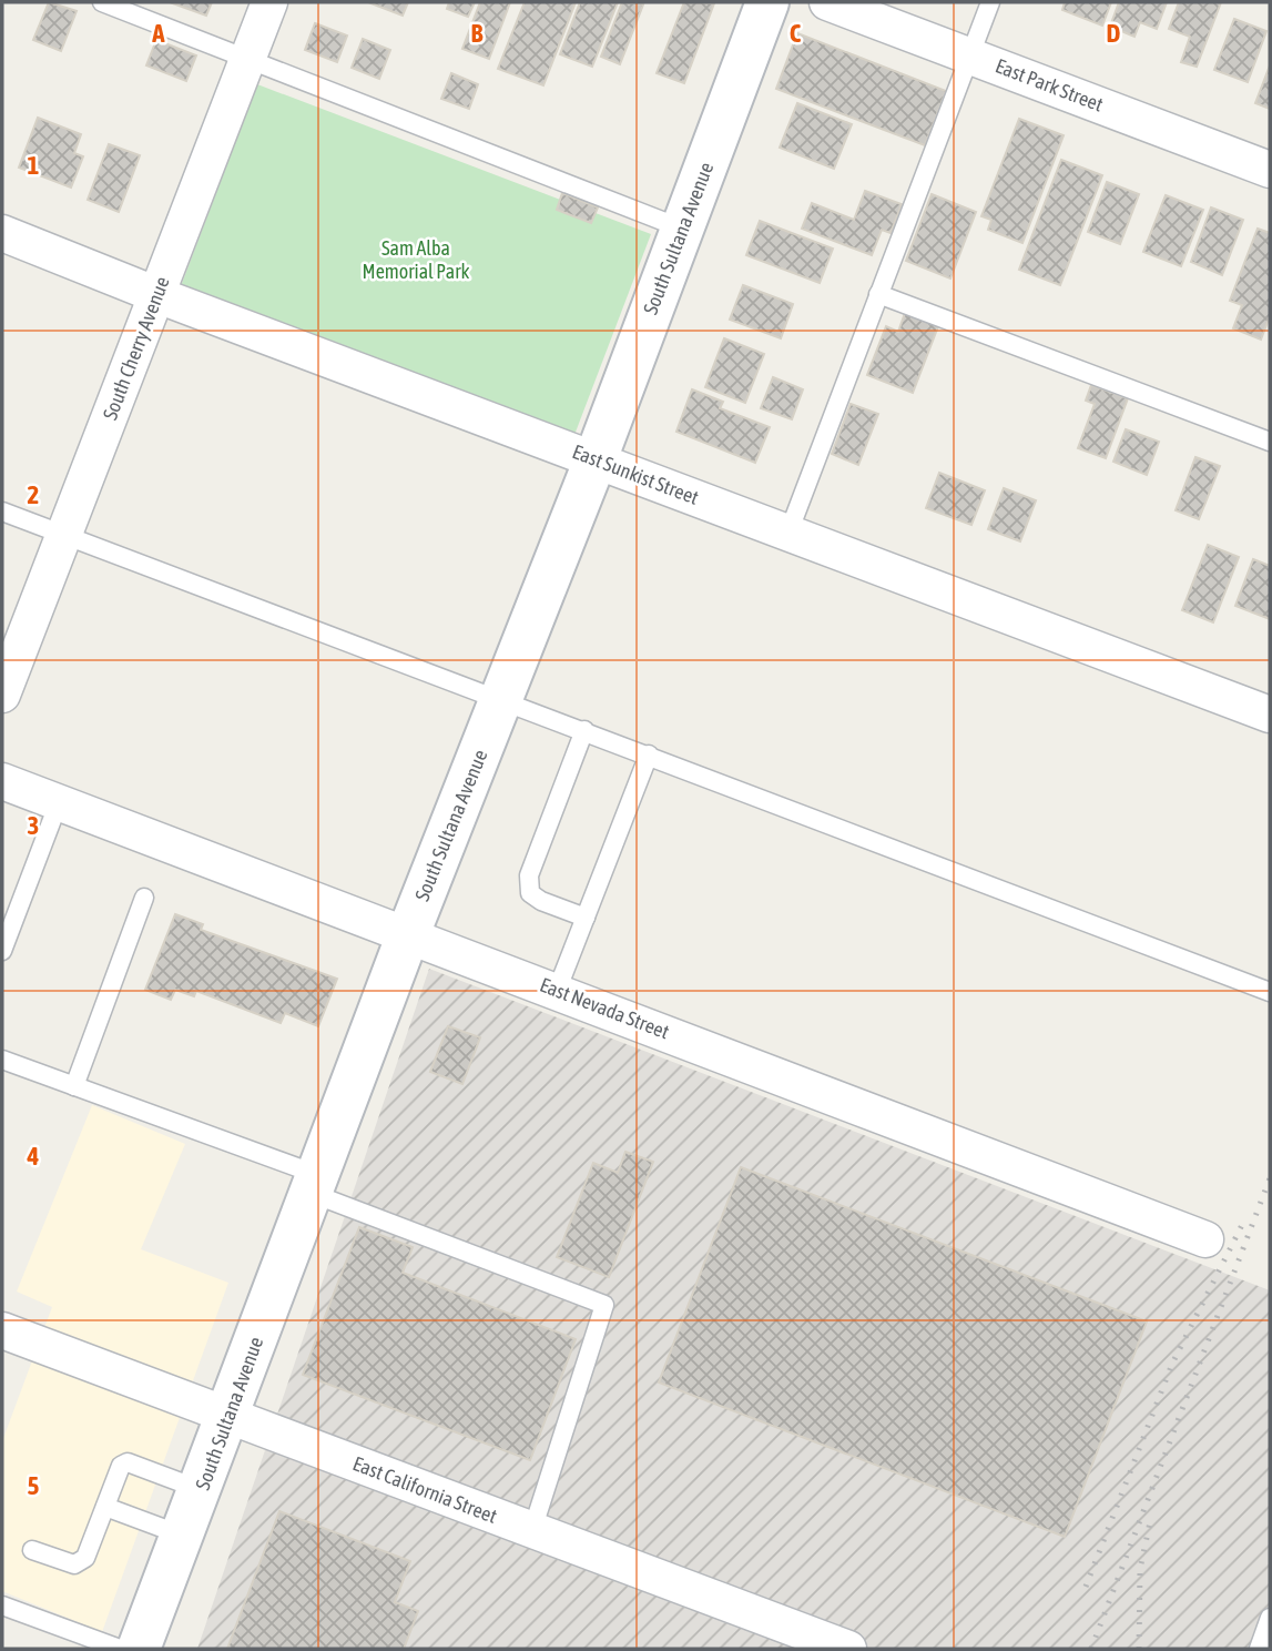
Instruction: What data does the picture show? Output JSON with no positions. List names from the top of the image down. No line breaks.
{"streets":{"street":["East Park Street","South Sultana Avenue","South Cherry Avenue","East Sunkist Street","East Nevada Street","East California Street"]},"crossings":[["South Sultana Avenue","East Sunkist Street"],["South Sultana Avenue","East Nevada Street"],["South Sultana Avenue","East California Street"],["South Cherry Avenue","East Sunkist Street"]],"parks":["Sam Alba Memorial Park"],"grid":{"columns":["A","B","C","D"],"rows":["1","2","3","4","5"]}}
